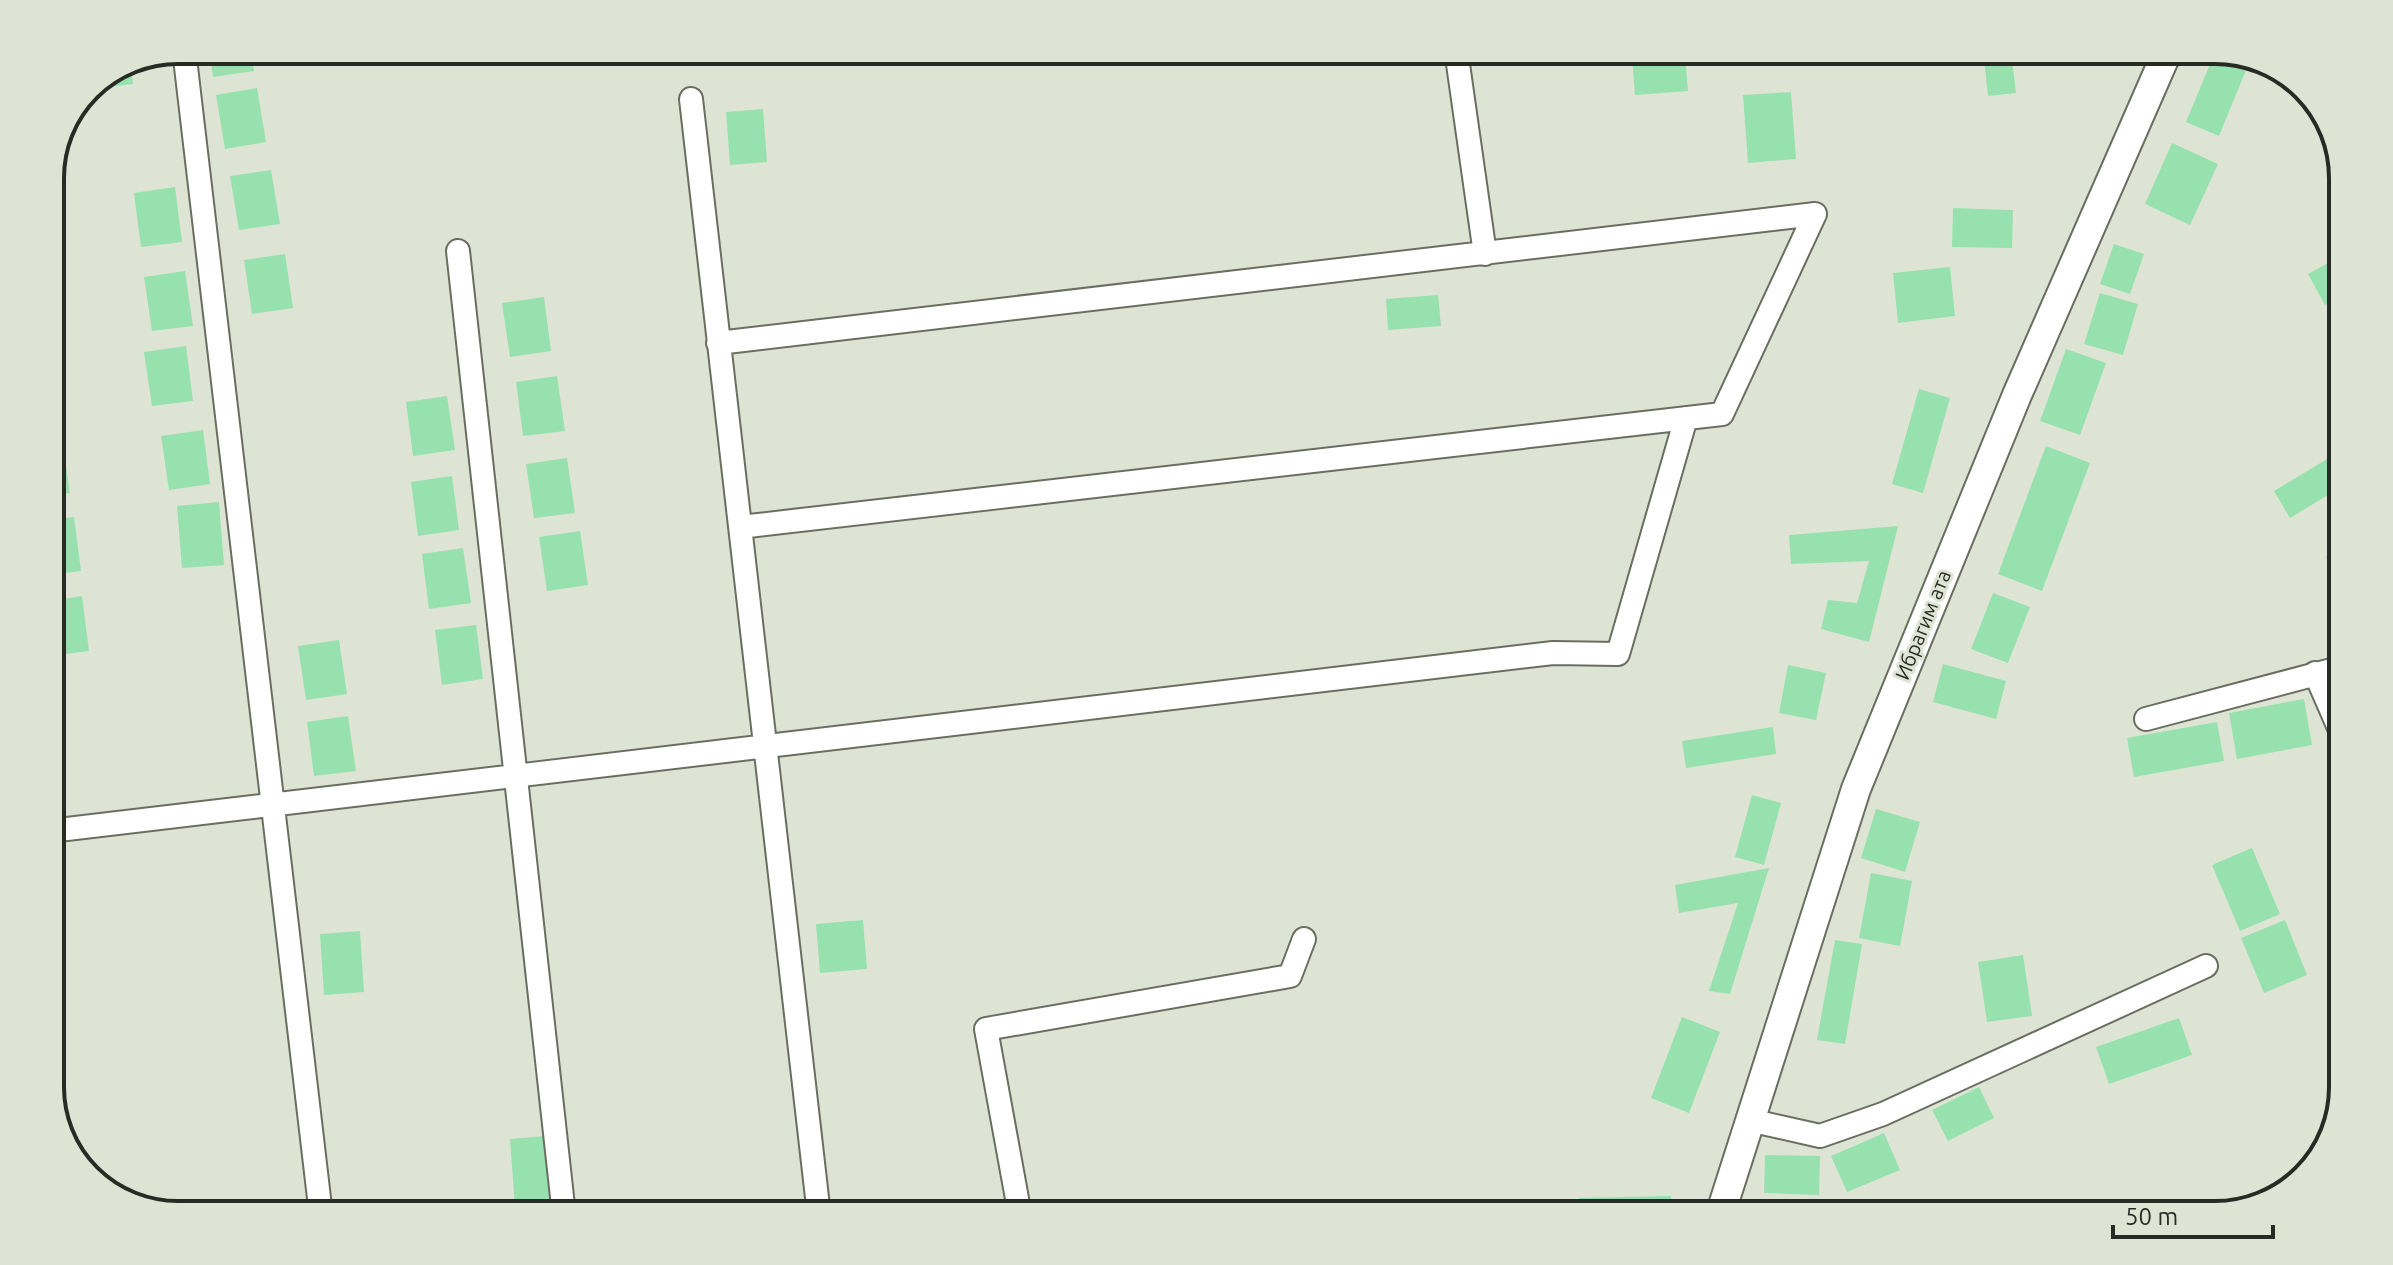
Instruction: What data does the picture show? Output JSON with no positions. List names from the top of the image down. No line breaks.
{"streets":{"street":["Ибрагим ата"]},"scale_bar":"50 m"}
